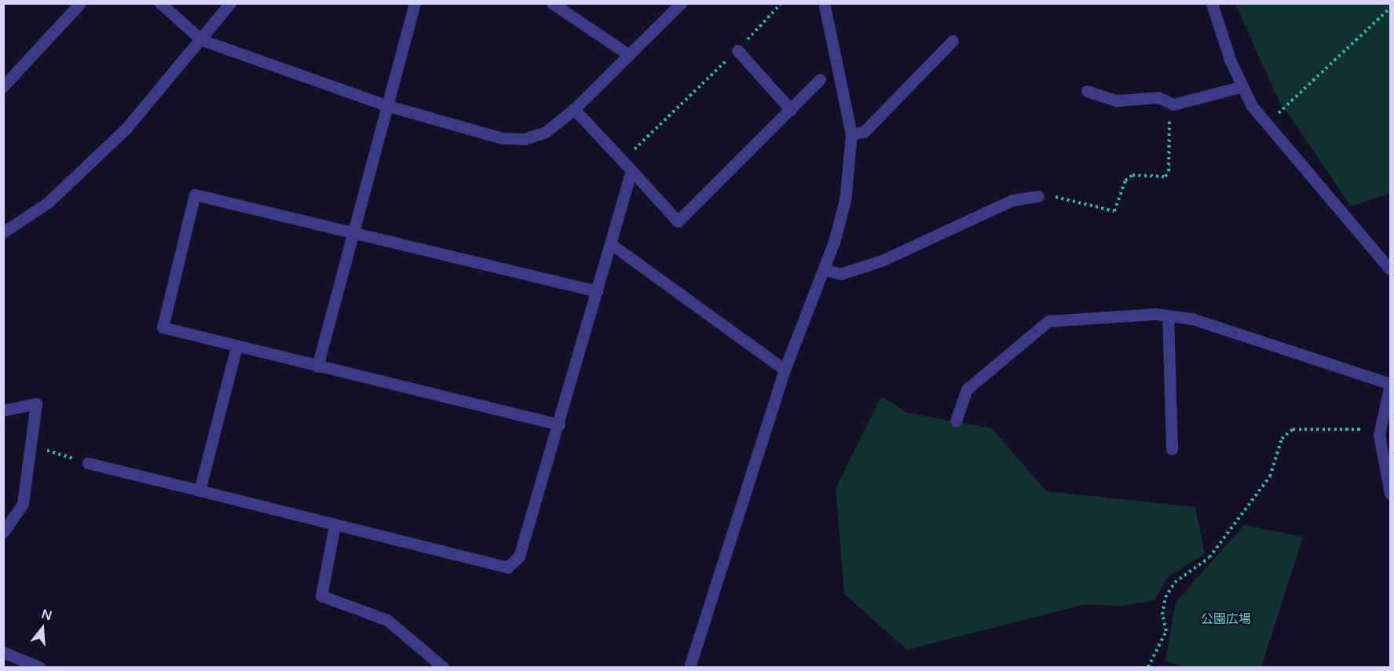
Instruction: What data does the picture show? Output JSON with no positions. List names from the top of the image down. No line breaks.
{"parks":["公園広場"],"north":"top"}
